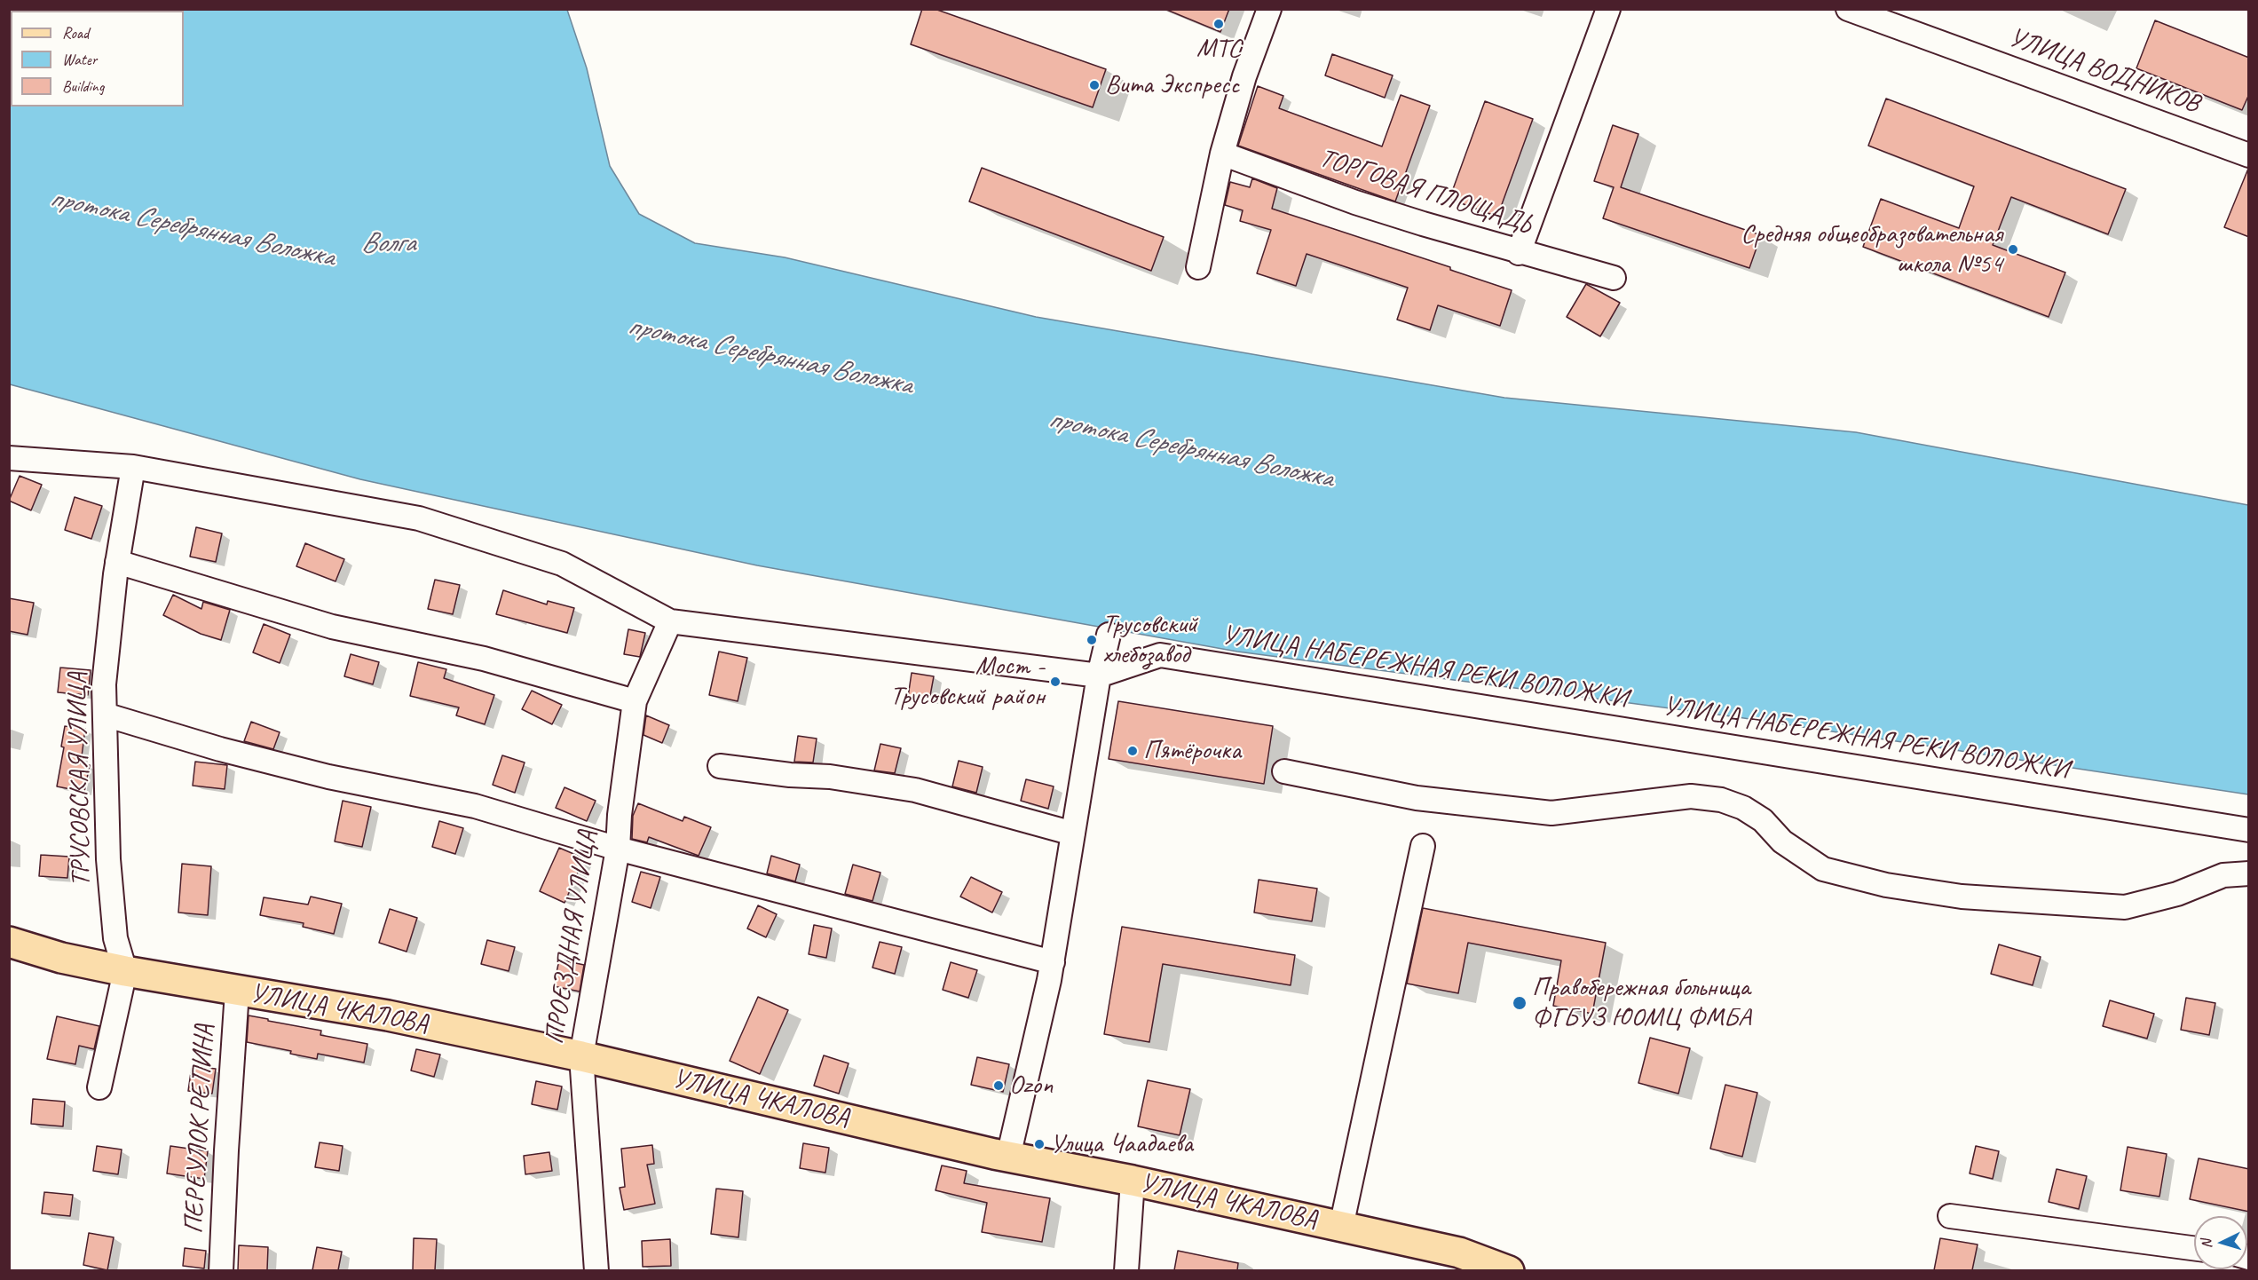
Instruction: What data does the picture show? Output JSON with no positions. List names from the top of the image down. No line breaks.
{"streets":{"main road":["УЛИЦА ЧКАЛОВА"],"street":["УЛИЦА ВОДНИКОВ","ТОРГОВАЯ ПЛОЩАДЬ","УЛИЦА НАБЕРЕЖНАЯ РЕКИ ВОЛОЖКИ","ТРУСОВСКАЯ УЛИЦА","ПРОЕЗДНАЯ УЛИЦА","ПЕРЕУЛОК РЕПИНА"]},"crossings":[["УЛИЦА НАБЕРЕЖНАЯ РЕКИ ВОЛОЖКИ","ТРУСОВСКАЯ УЛИЦА"],["УЛИЦА НАБЕРЕЖНАЯ РЕКИ ВОЛОЖКИ","ПРОЕЗДНАЯ УЛИЦА"],["ТРУСОВСКАЯ УЛИЦА","УЛИЦА ЧКАЛОВА"],["ПРОЕЗДНАЯ УЛИЦА","УЛИЦА ЧКАЛОВА"],["УЛИЦА ЧКАЛОВА","ПЕРЕУЛОК РЕПИНА"]],"water":["протока Серебрянная Воложка","Волга"],"places":["МТС","Вита Экспресс","Средняя общеобразовательная школа №54","Трусовский хлебозавод","Мост - Трусовский район","Пятёрочка","Правобережная больница ФГБУЗ ЮОМЦ ФМБА","Ozon","Улица Чаадаева"],"legend":["Road","Water","Building"],"north":"left"}
